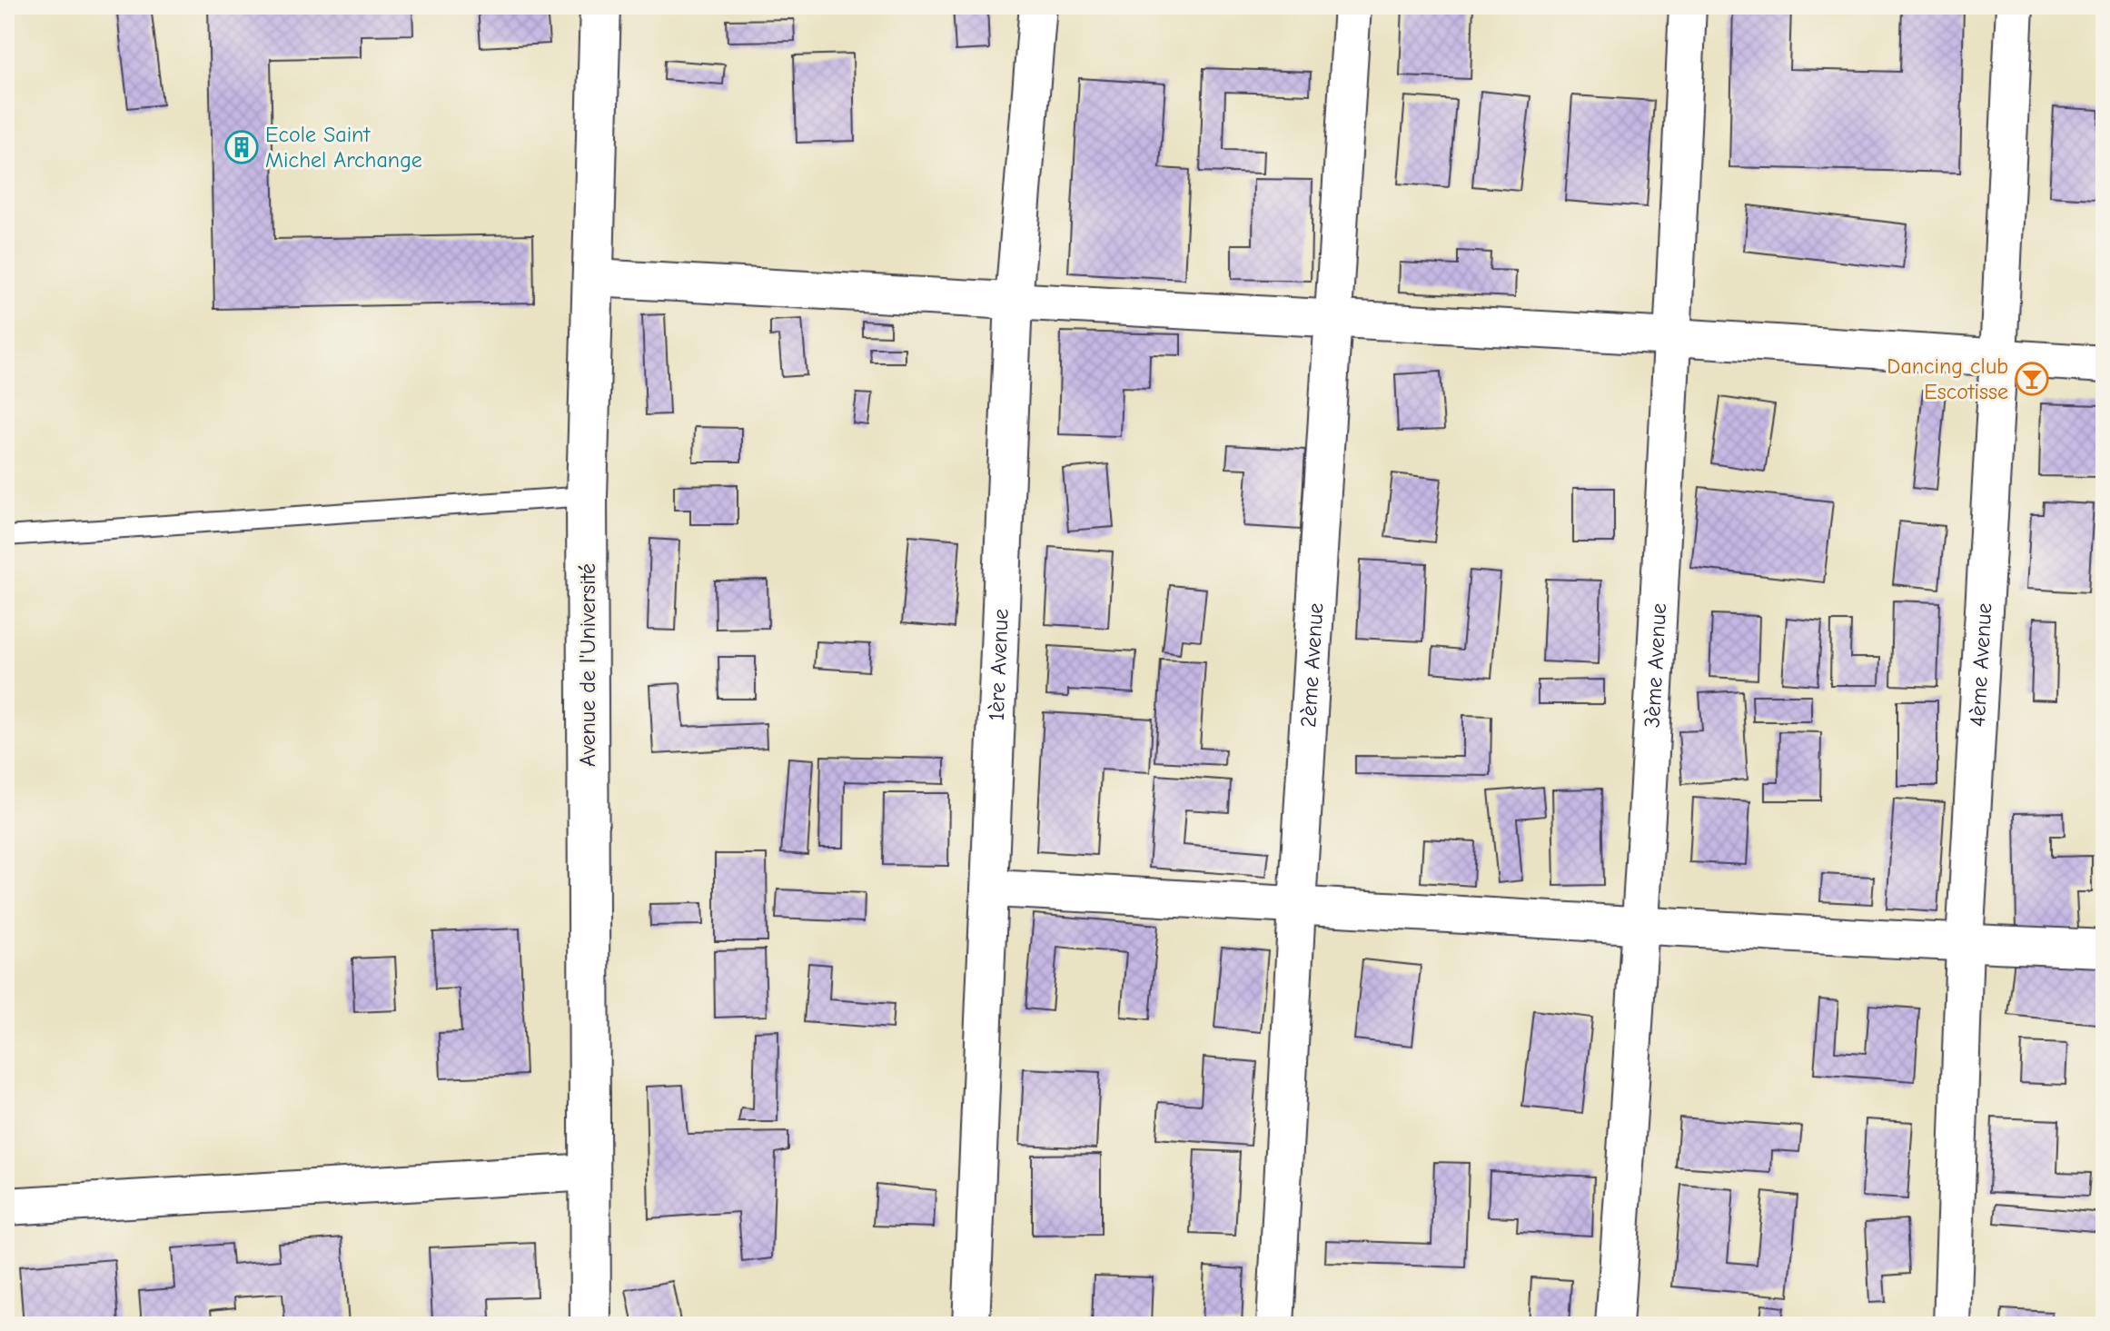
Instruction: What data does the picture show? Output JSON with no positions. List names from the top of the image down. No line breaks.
{"streets":{"street":["Avenue de l'Université","1ère Avenue","2ème Avenue","4ème Avenue","3ème Avenue"]},"places":{"building":["Ecole Saint Michel Archange"],"bar":["Dancing club Escotisse"]}}
